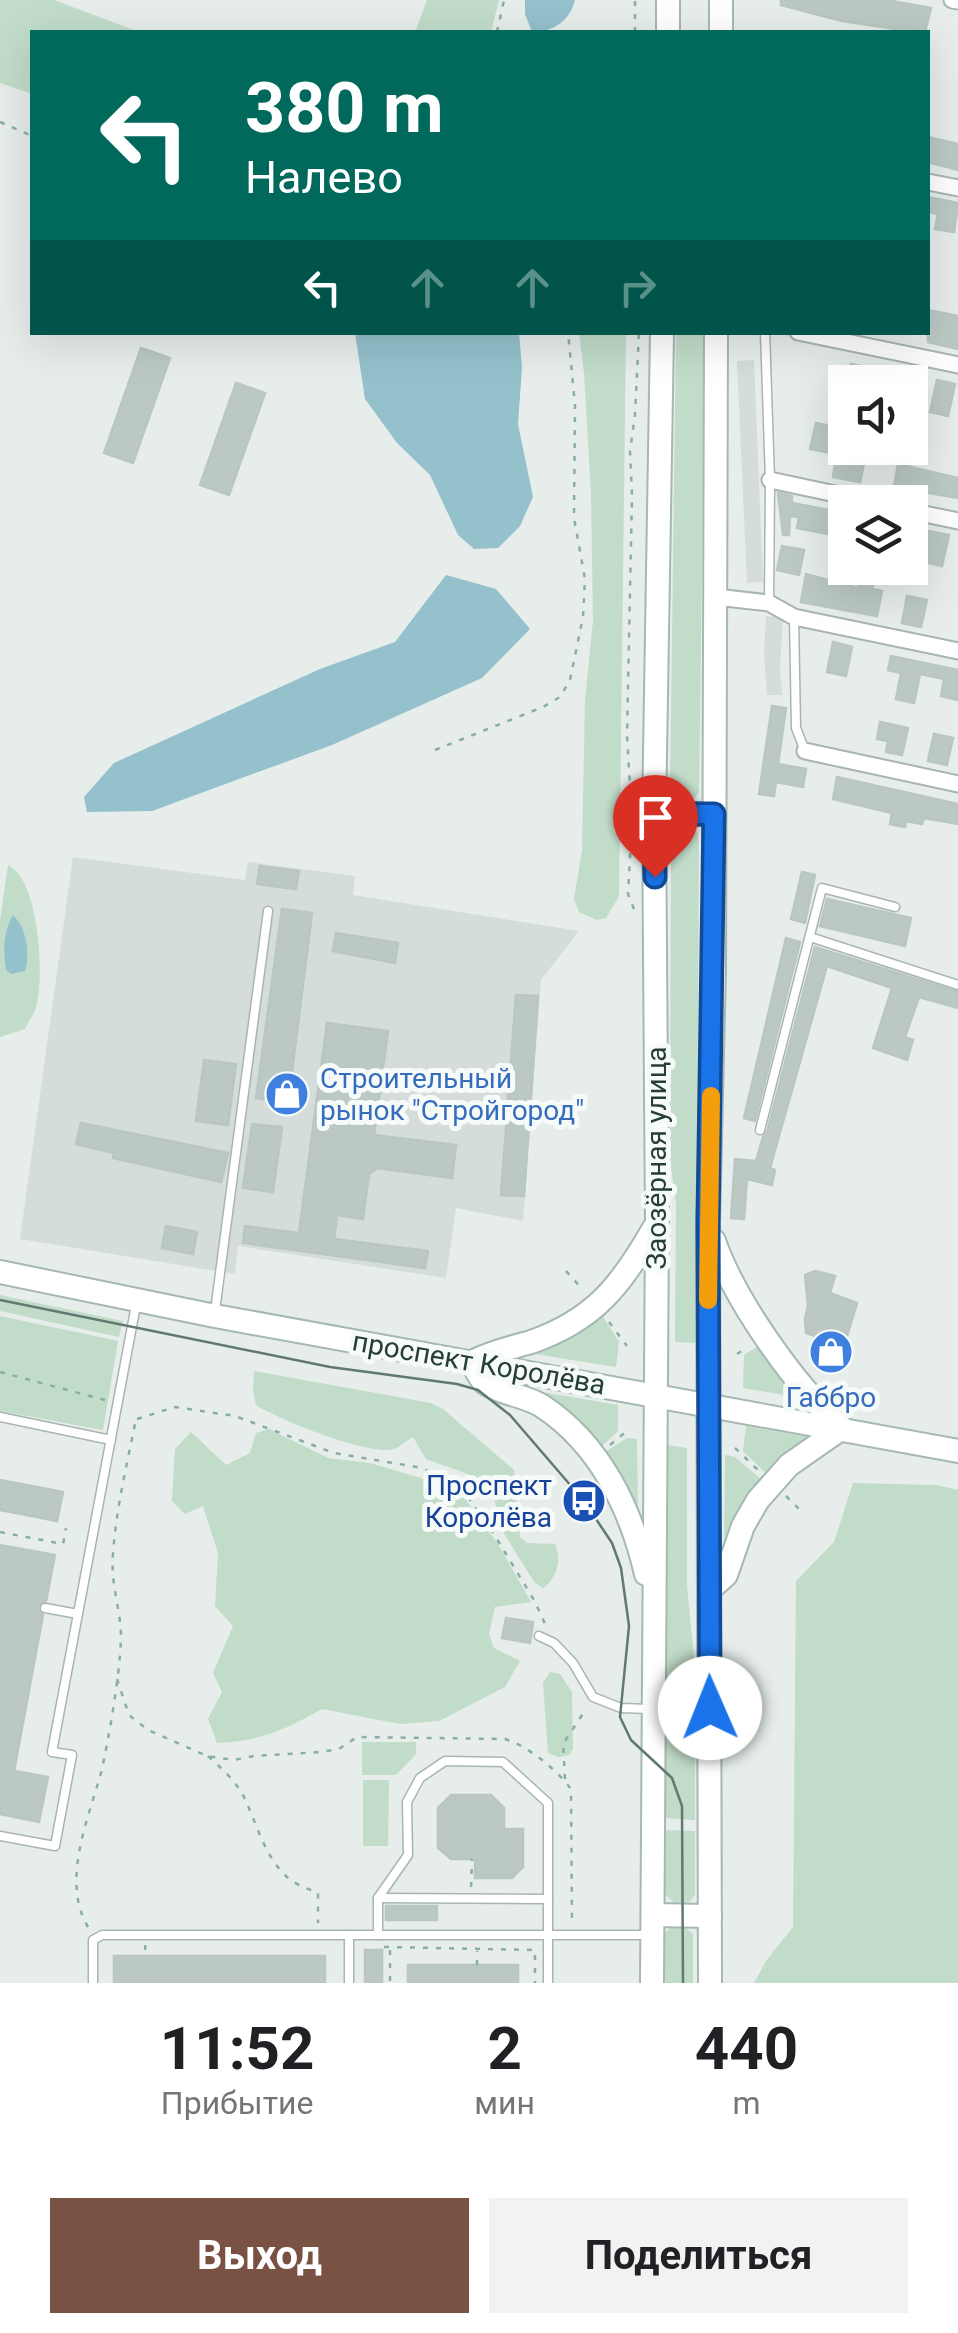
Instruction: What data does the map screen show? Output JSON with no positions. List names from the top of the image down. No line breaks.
{"streets":{"main road":["Заозёрная улица","проспект Королёва"]},"crossings":[["Заозёрная улица","проспект Королёва"]],"places":{"shop":["Строительный рынок \"Стройгород\"","Габбро"],"bus stop":["Проспект Королёва"]},"page":{"turn":["380 m","Налево"],"eta":["11:52","Прибытие","2","мин","440","m"],"buttons":["Выход","Поделиться"]}}
